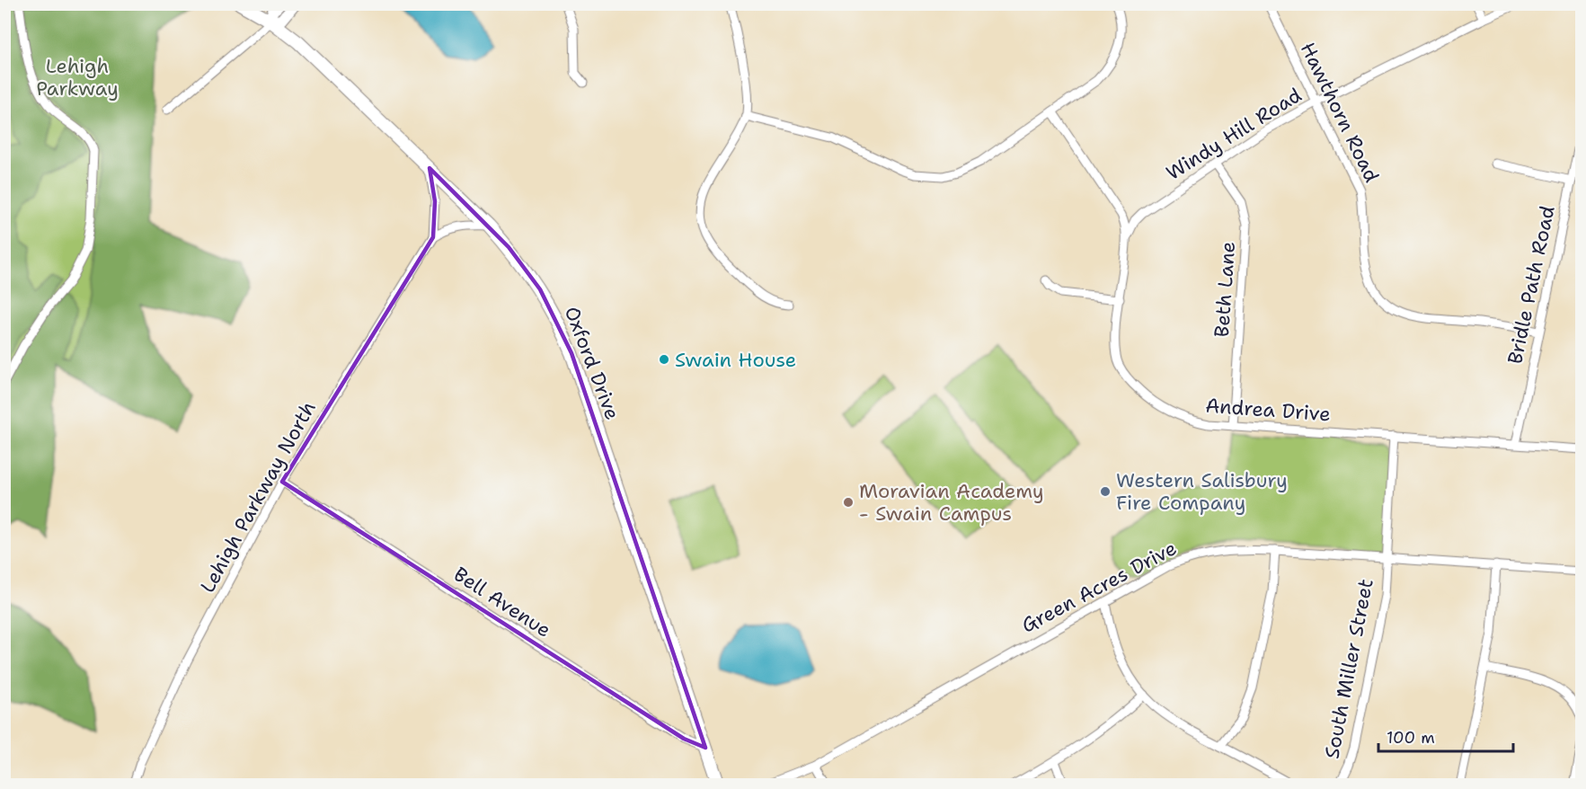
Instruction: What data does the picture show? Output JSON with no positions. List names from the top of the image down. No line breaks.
{"streets":{"main road":["Oxford Drive"],"street":["Hawthorn Road","Windy Hill Road","Bridle Path Road","Beth Lane","Andrea Drive","Lehigh Parkway North","Green Acres Drive","Bell Avenue","South Miller Street"]},"crossings":[["Hawthorn Road","Windy Hill Road"],["Hawthorn Road","Bridle Path Road"],["Windy Hill Road","Beth Lane"],["Windy Hill Road","Andrea Drive"],["Bridle Path Road","Andrea Drive"],["Beth Lane","Andrea Drive"],["Oxford Drive","Lehigh Parkway North"],["Oxford Drive","Bell Avenue"],["Andrea Drive","South Miller Street"],["Lehigh Parkway North","Bell Avenue"],["Green Acres Drive","South Miller Street"]],"parks":["Lehigh Parkway"],"places":["Swain House","Western Salisbury Fire Company","Moravian Academy - Swain Campus"],"scale_bar":"100 m"}
